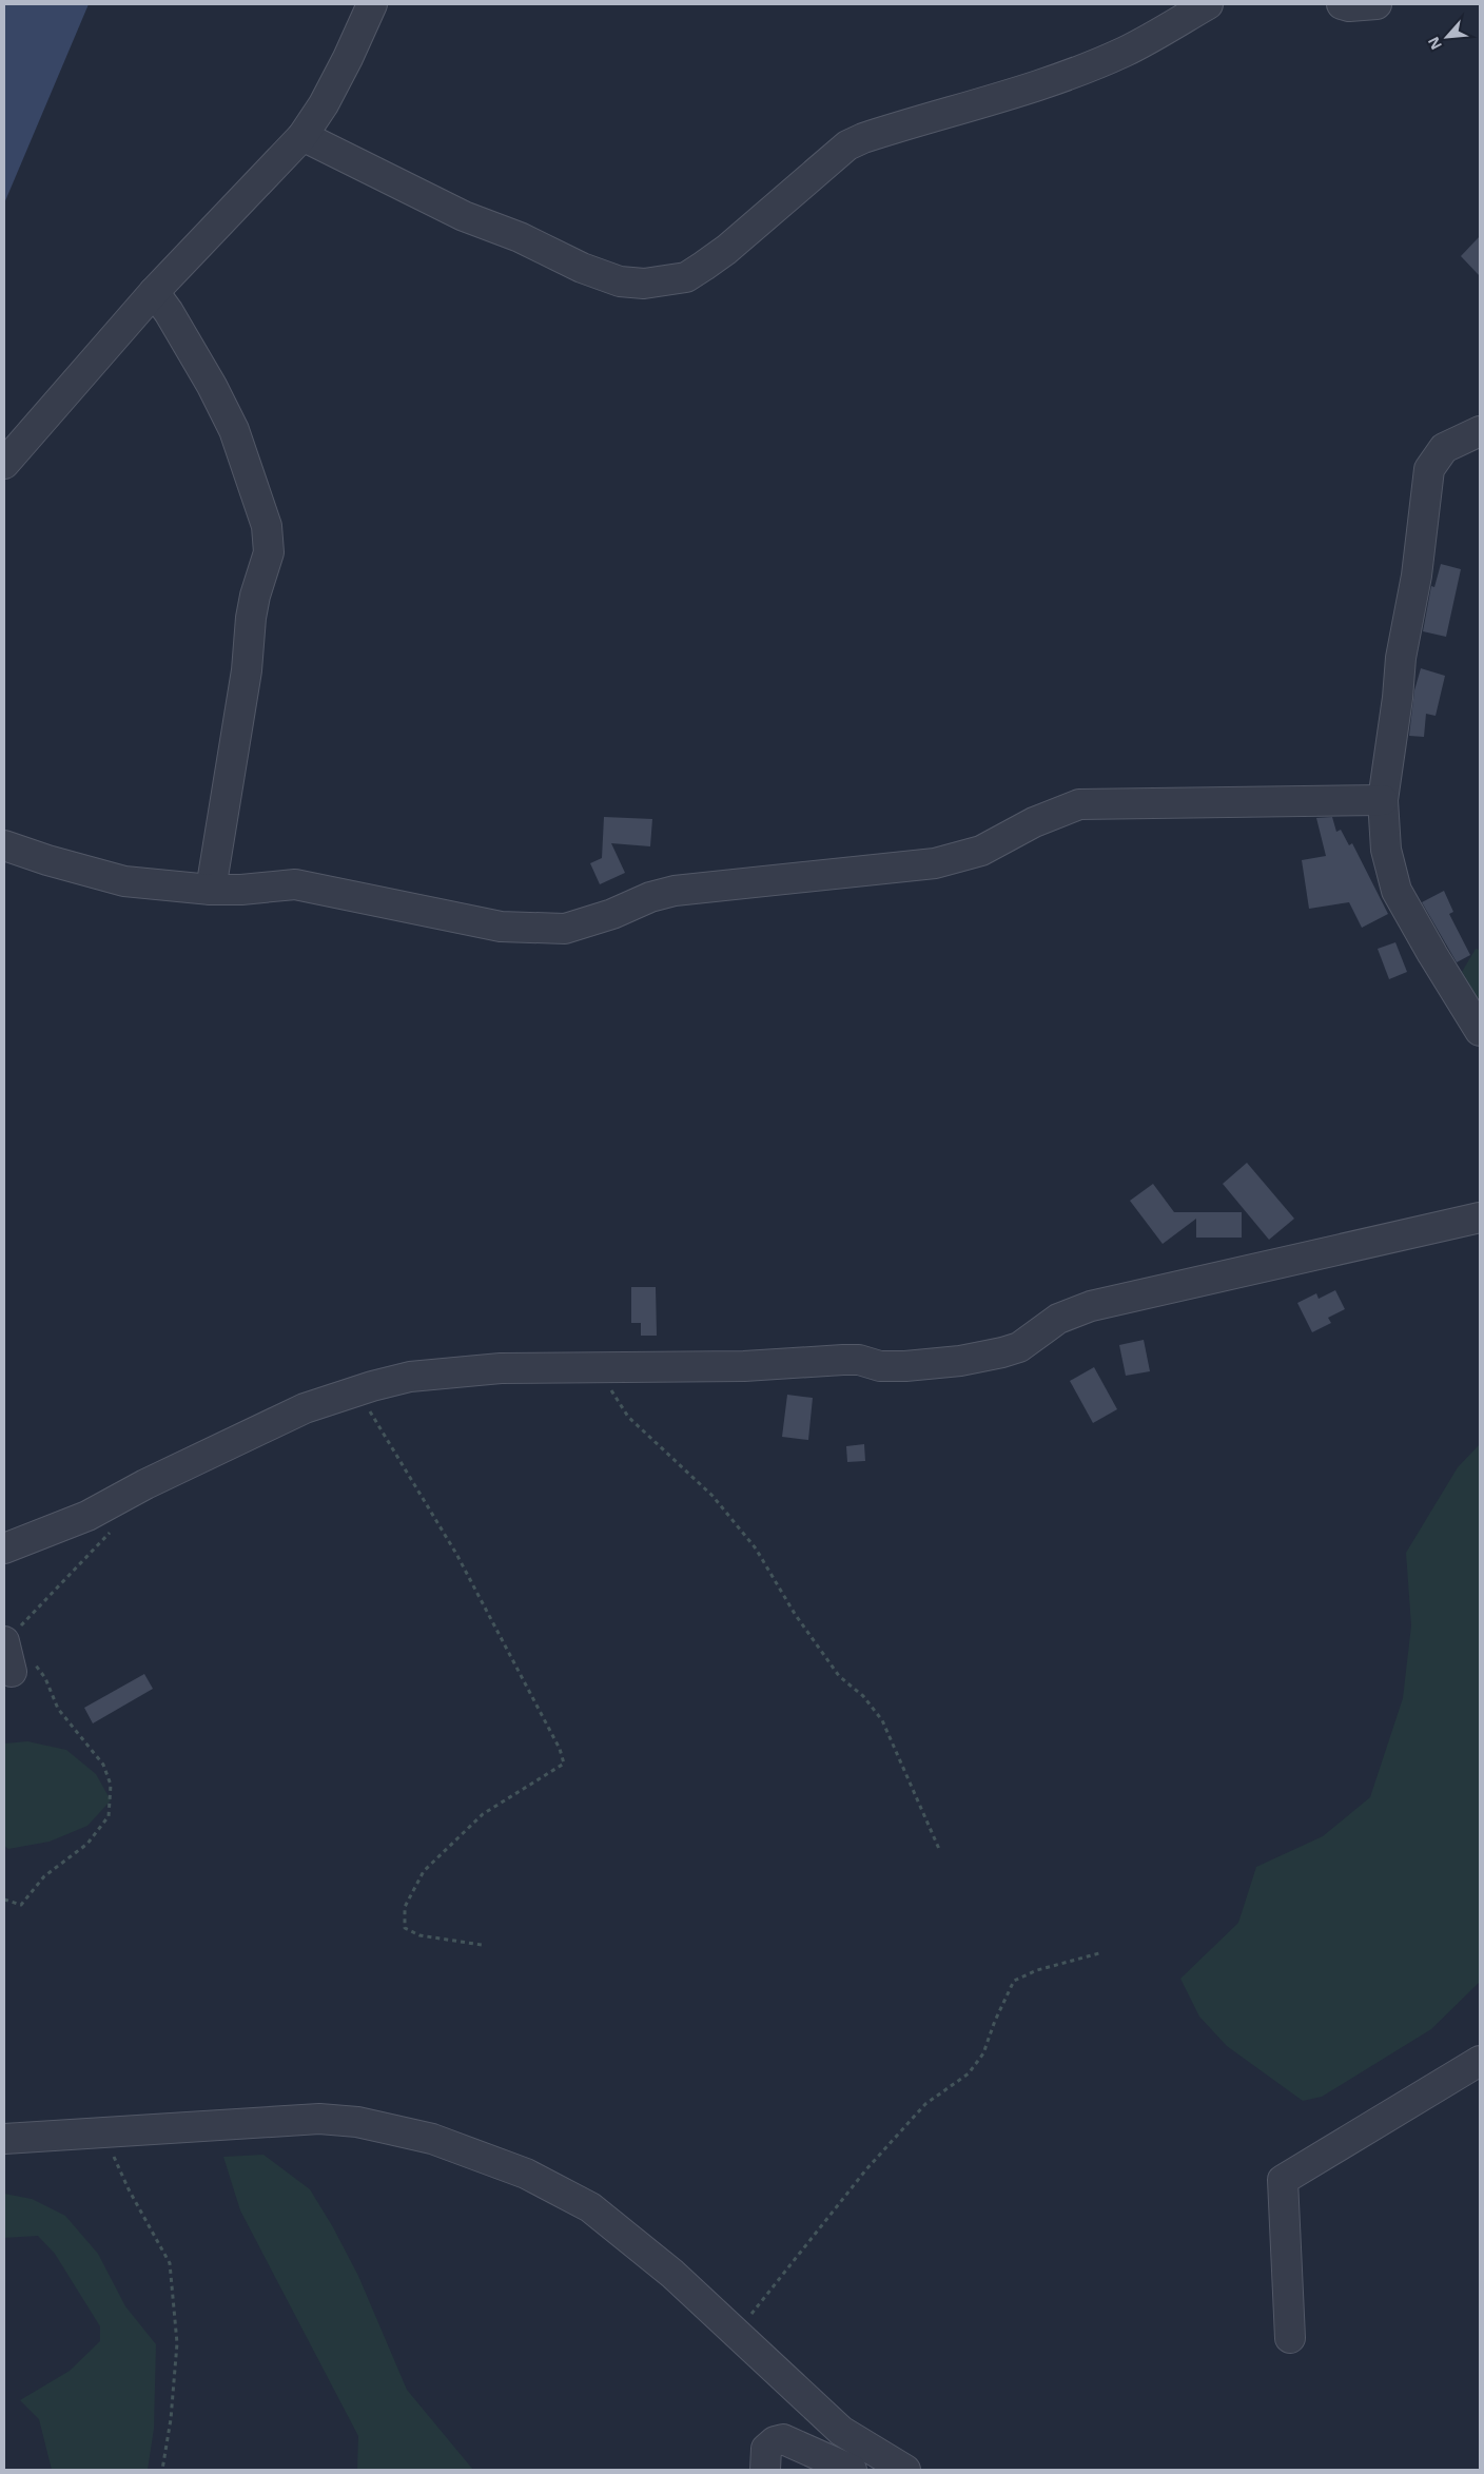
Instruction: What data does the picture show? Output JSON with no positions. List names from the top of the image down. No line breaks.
{"north":"bottom left"}
